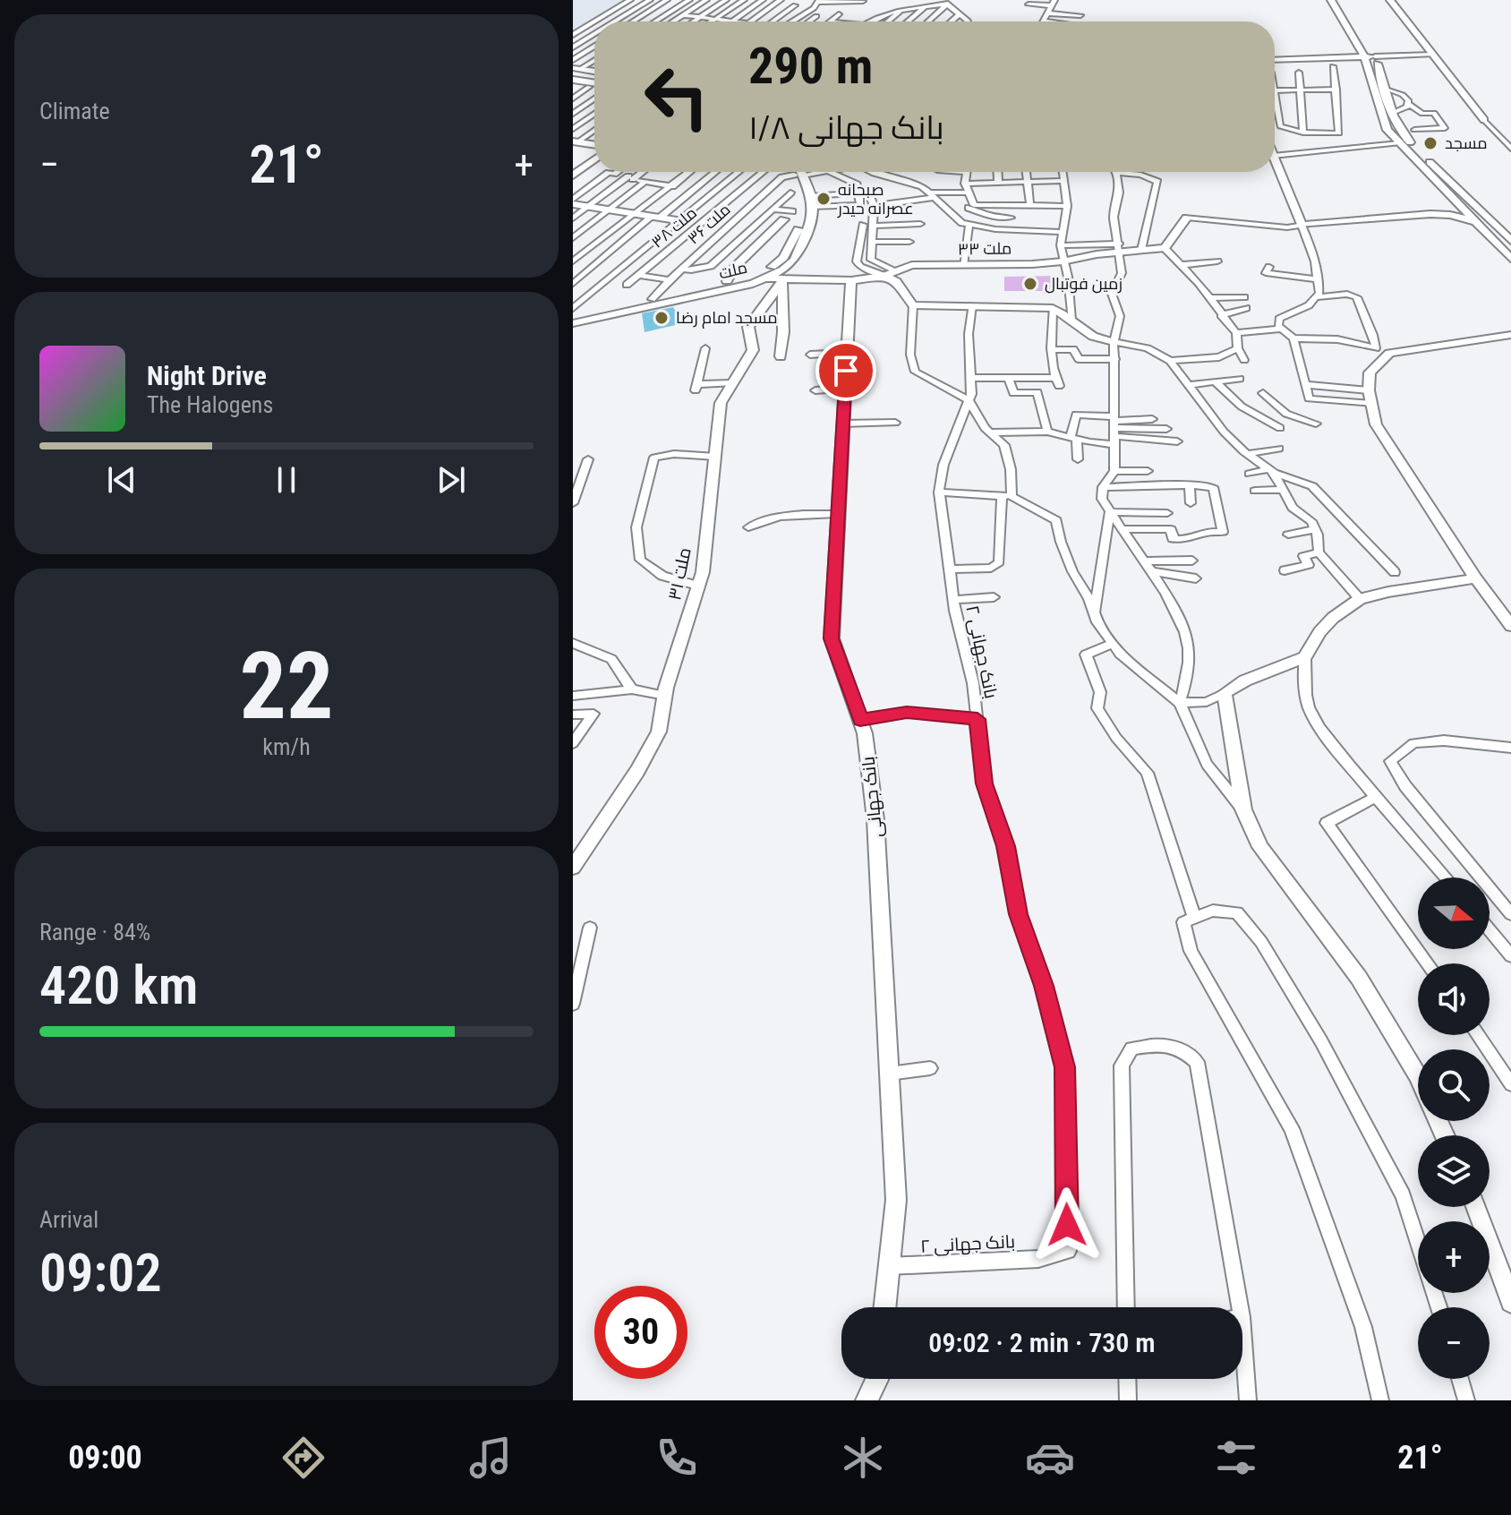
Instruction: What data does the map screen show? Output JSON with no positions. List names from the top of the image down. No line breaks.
{"streets":{"street":["ملت ۳۶","ملت ۳۸","ملت ۳۳","ملت","ملت ۳۱","بانک جهانی ۲","بانک جهانی"]},"crossings":[["ملت ۳۶","ملت"],["ملت ۳۳","ملت"],["ملت ۳۳","ملت ۳۱"],["ملت ۳۳","بانک جهانی"],["ملت","ملت ۳۱"],["بانک جهانی ۲","بانک جهانی"]],"places":["مسجد","صبحانه عصرانه حیدر","زمین فوتبال","مسجد امام رضا"],"north":"right","page":{"tile":["Climate",["22","km/h"],["Range · 84%","420 km"],["Arrival","09:02"]],"turn":["290 m","بانک جهانی ۱/۸"],"heat":["−","21°","+"],"song":["Night Drive","The Halogens"],"map_buttons":["+","−"],"limit":"30","trip":"09:02 · 2 min · 730 m","tabs":["09:00","21°"]}}
